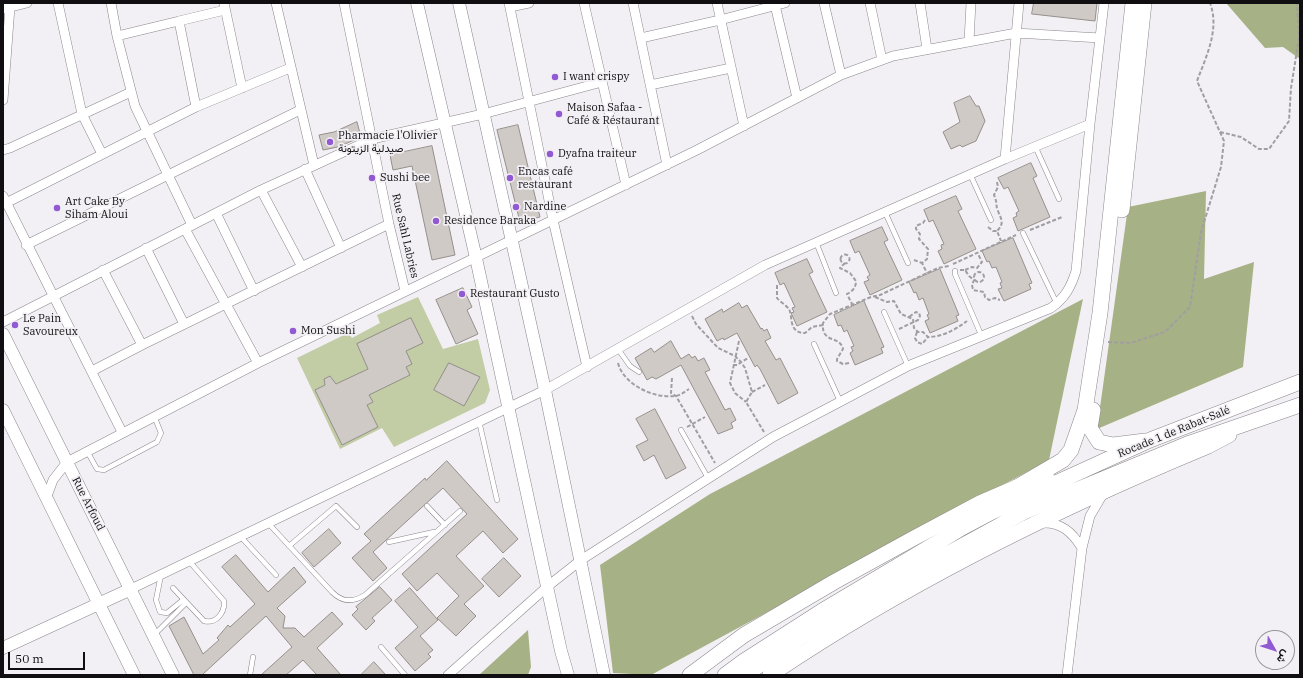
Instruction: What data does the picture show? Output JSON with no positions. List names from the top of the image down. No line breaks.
{"streets":{"main road":["Rocade 1 de Rabat-Salé"],"street":["Rue Sahl Labries","Rue Arfoud"]},"places":["I want crispy","Maison Safaa - Café & Réstaurant","Pharmacie l'Olivier صيدلية الزيتونة","Dyafna traiteur","Sushi bee","Encas café restaurant","Nardine","Art Cake By Siham Aloui","Residence Baraka","Restaurant Gusto","Le Pain Savoureux","Mon Sushi"],"scale_bar":"50 m","north":"bottom right"}
